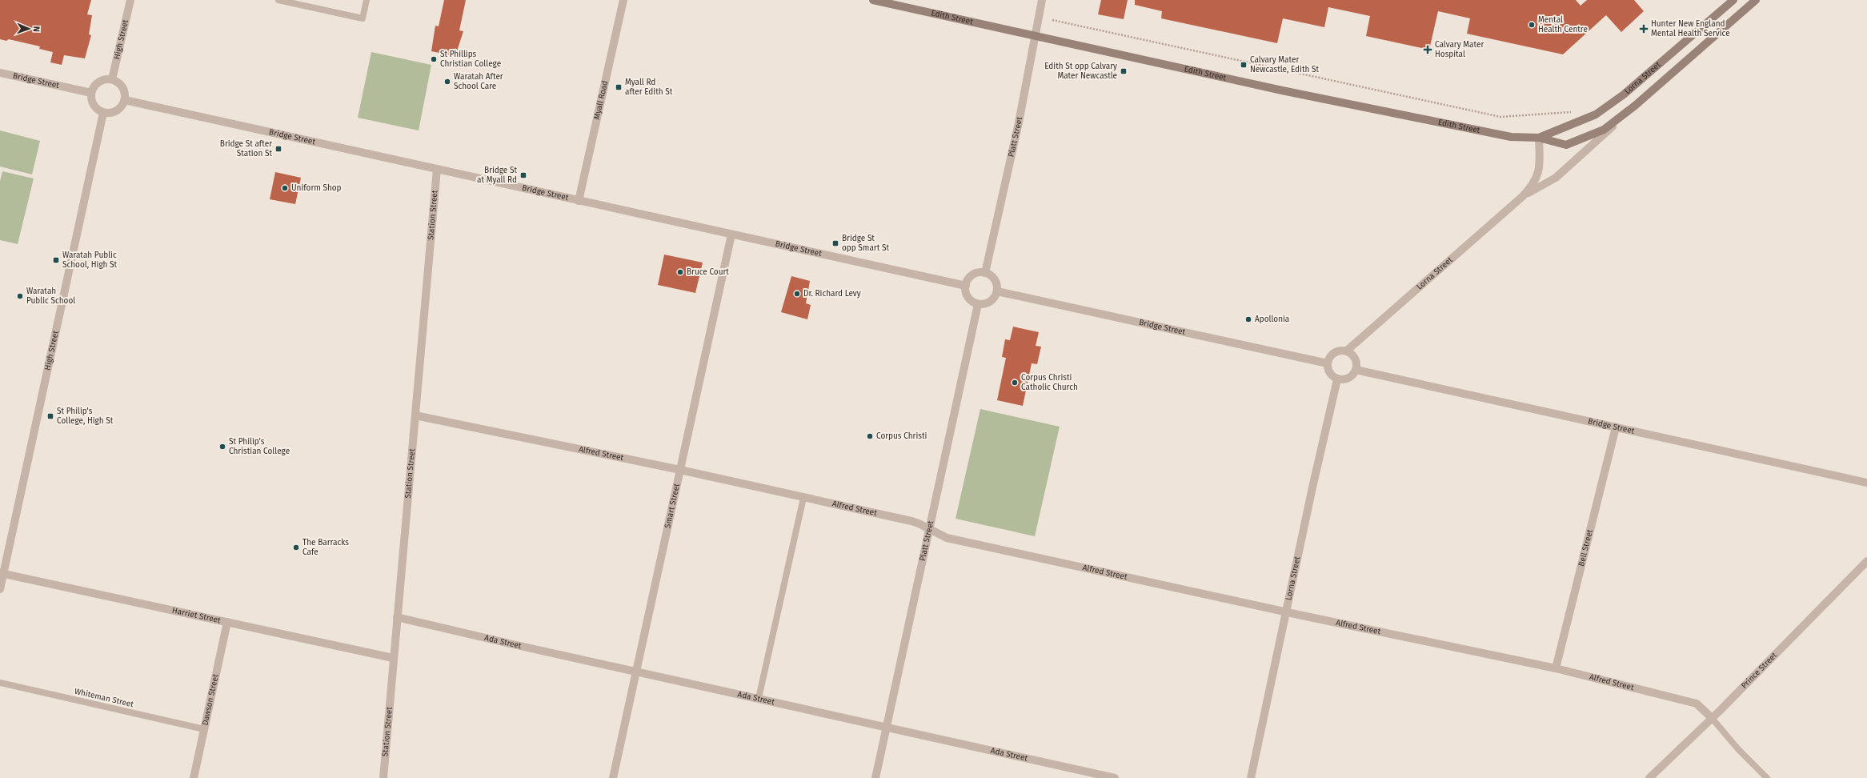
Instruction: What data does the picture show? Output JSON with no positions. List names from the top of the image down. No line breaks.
{"streets":{"main road":["Edith Street","Lorna Street"],"street":["High Street","Bridge Street","Myall Road","Platt Street","Station Street","Alfred Street","Smart Street","Bell Street","Harriet Street","Ada Street","Prince Street","Dawson Street"],"lane":["Whiteman Street"]},"crossings":[["Edith Street","Lorna Street"],["Edith Street","Platt Street"],["High Street","Bridge Street"],["High Street","Harriet Street"],["Lorna Street","Bridge Street"],["Lorna Street","Alfred Street"],["Bridge Street","Myall Road"],["Bridge Street","Platt Street"],["Bridge Street","Station Street"],["Bridge Street","Smart Street"],["Bridge Street","Bell Street"],["Platt Street","Alfred Street"],["Platt Street","Ada Street"],["Station Street","Alfred Street"],["Station Street","Harriet Street"],["Station Street","Ada Street"],["Alfred Street","Smart Street"],["Alfred Street","Bell Street"],["Alfred Street","Prince Street"],["Smart Street","Ada Street"],["Harriet Street","Dawson Street"],["Whiteman Street","Dawson Street"]],"places":{"other":["Mental Health Centre","St Phillips Christian College","Waratah After School Care","Uniform Shop","Bruce Court","Dr. Richard Levy","Waratah Public School","Apollonia","Corpus Christi Catholic Church","Corpus Christi","St Philip’s Christian College","The Barracks Cafe"],"health":["Hunter New England Mental Health Service","Calvary Mater Hospital"],"transit":["Calvary Mater Newcastle, Edith St","Edith St opp Calvary Mater Newcastle","Myall Rd after Edith St","Bridge St after Station St","Bridge St at Myall Rd","Bridge St opp Smart St","Waratah Public School, High St","St Philip's College, High St"]},"north":"right"}
